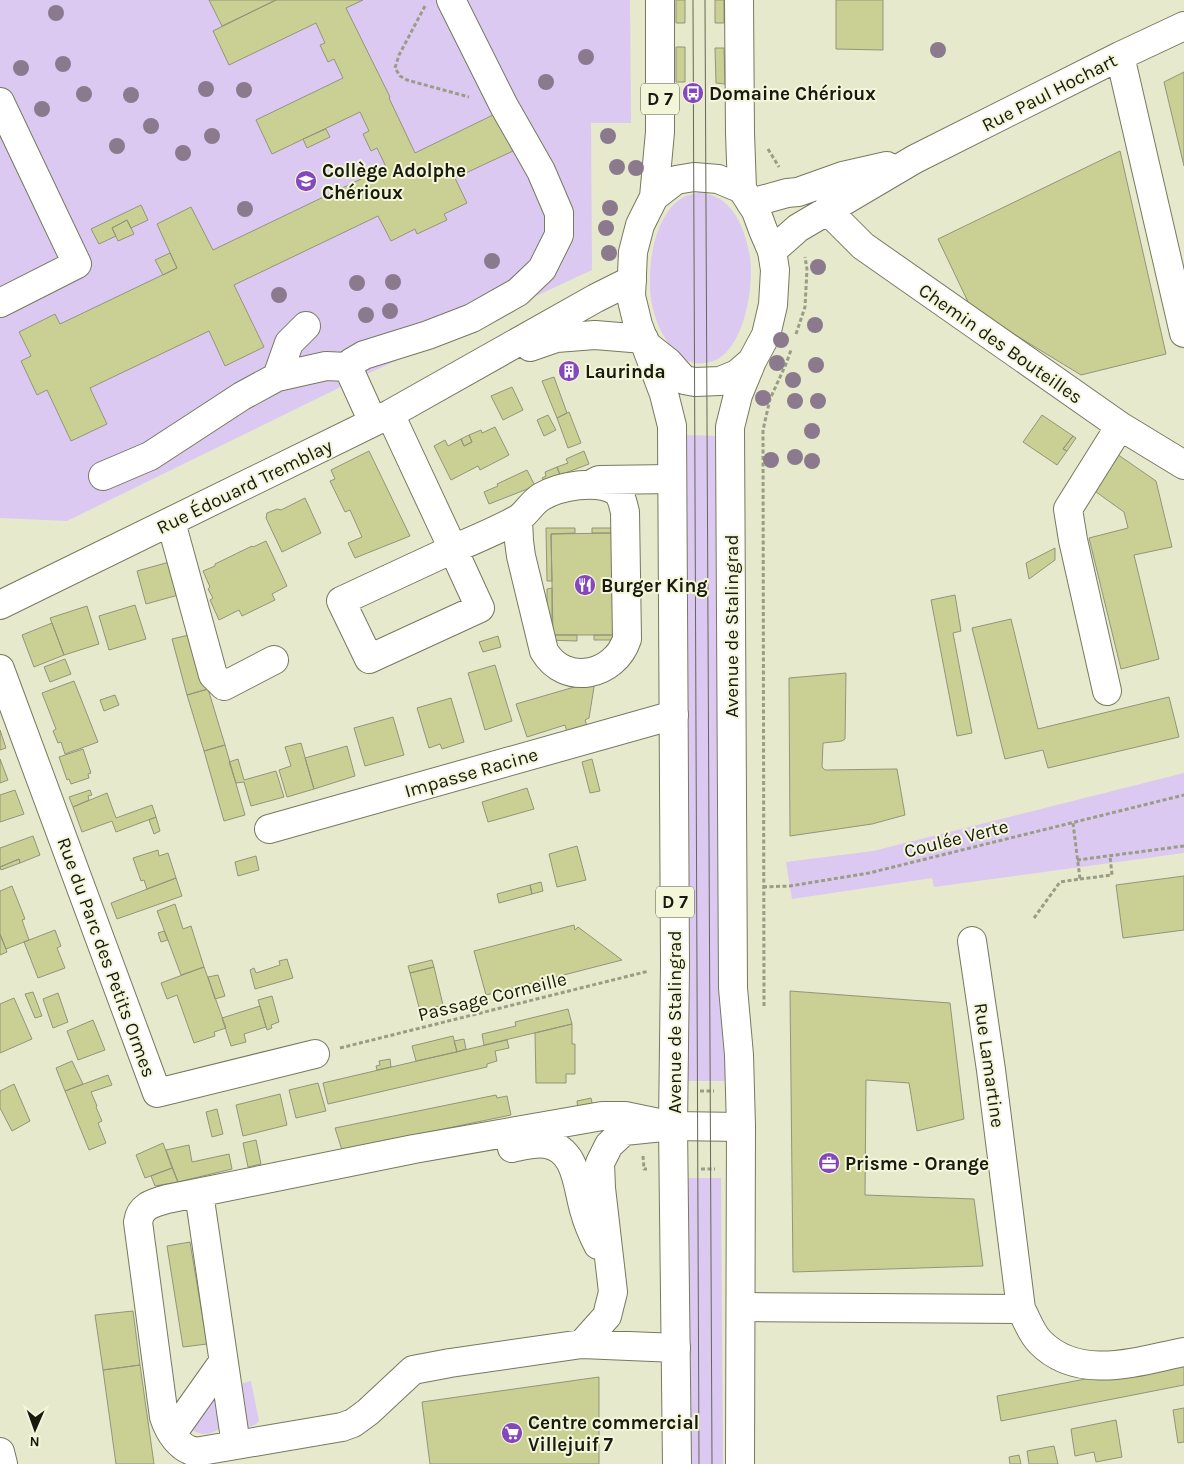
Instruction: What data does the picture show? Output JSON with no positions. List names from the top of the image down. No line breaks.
{"streets":{"street":["Rue Paul Hochart","D 7","Chemin des Bouteilles","Rue Édouard Tremblay","Avenue de Stalingrad","Impasse Racine","Rue du Parc des Petits Ormes","Rue Lamartine"],"path":["Coulée Verte","Passage Corneille"]},"crossings":[["Rue Paul Hochart","D 7"],["Rue Paul Hochart","Chemin des Bouteilles"],["Rue Paul Hochart","Rue Édouard Tremblay"],["Rue Paul Hochart","Avenue de Stalingrad"],["D 7","Rue Édouard Tremblay"],["D 7","Avenue de Stalingrad"],["Rue Édouard Tremblay","Avenue de Stalingrad"],["Avenue de Stalingrad","Impasse Racine"],["Avenue de Stalingrad","Coulée Verte"],["Avenue de Stalingrad","Passage Corneille"],["Rue du Parc des Petits Ormes","Passage Corneille"]],"places":{"bus stop":["Domaine Chérioux"],"school or university":["Collège Adolphe Chérioux"],"building":["Laurinda"],"restaurant":["Burger King"],"office":["Prisme - Orange"],"supermarket":["Centre commercial Villejuif 7"]},"north":"bottom"}
